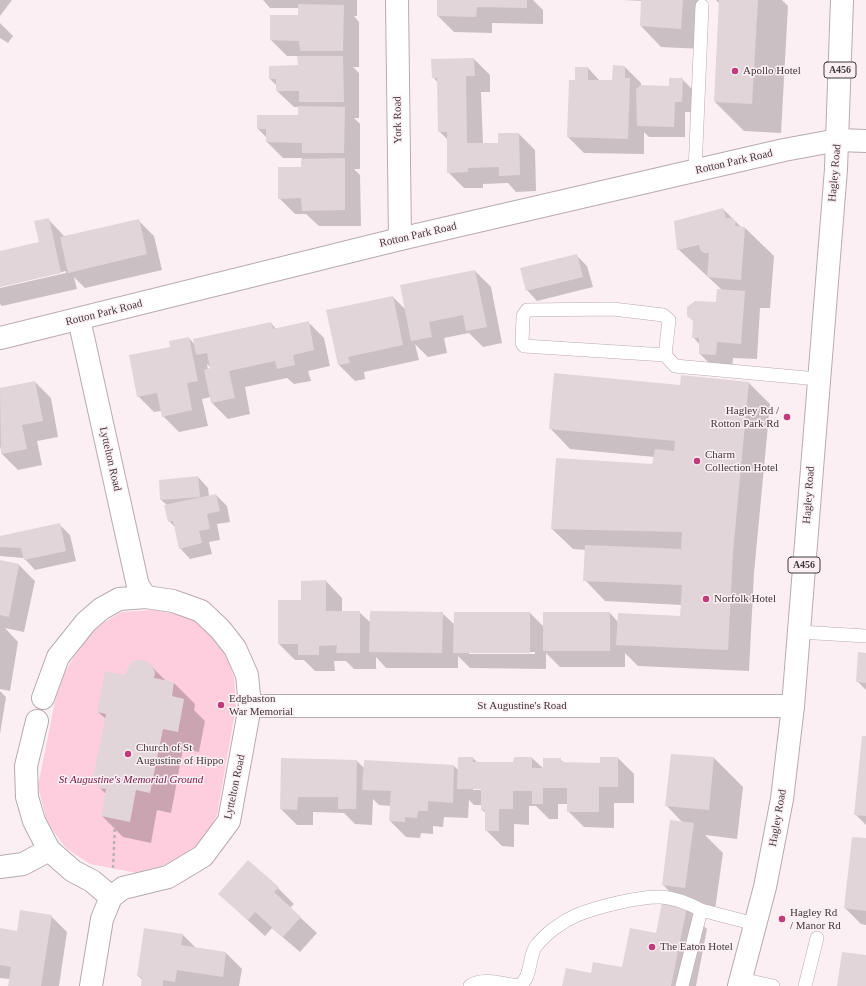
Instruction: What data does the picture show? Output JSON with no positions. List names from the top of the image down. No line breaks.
{"streets":{"main road":["A456","York Road","Rotton Park Road","Hagley Road","Lyttelton Road","St Augustine's Road"]},"crossings":[["York Road","Rotton Park Road"],["Rotton Park Road","Hagley Road"],["Rotton Park Road","Lyttelton Road"],["Hagley Road","St Augustine's Road"],["Lyttelton Road","St Augustine's Road"]],"parks":["St Augustine's Memorial Ground"],"places":["Apollo Hotel","Hagley Rd / Rotton Park Rd","Charm Collection Hotel","Norfolk Hotel","Edgbaston War Memorial","Church of St Augustine of Hippo","Hagley Rd / Manor Rd","The Eaton Hotel"]}
